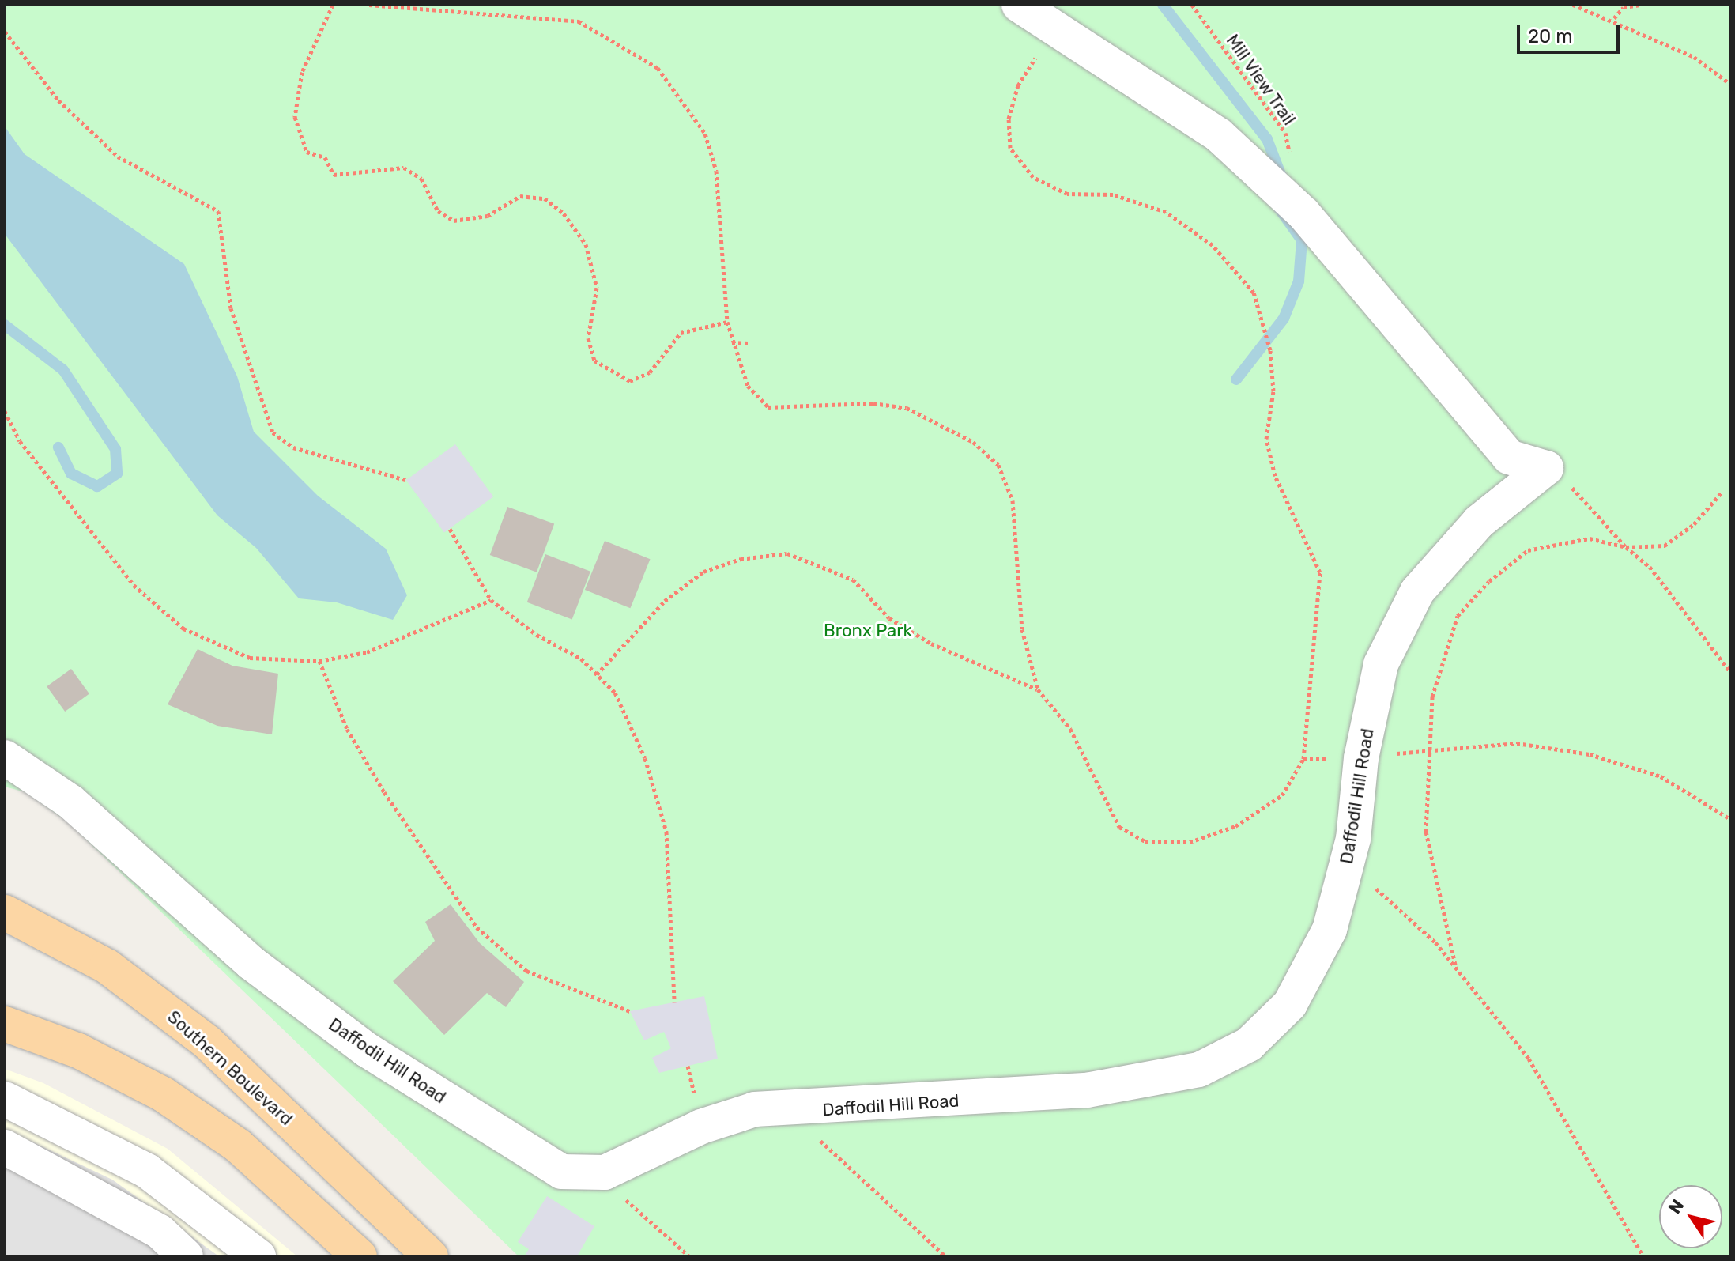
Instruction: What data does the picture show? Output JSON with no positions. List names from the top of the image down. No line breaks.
{"streets":{"main road":["Southern Boulevard"],"lane":["Daffodil Hill Road"],"path":["Mill View Trail"]},"parks":["Bronx Park"],"scale_bar":"20 m","north":"top left"}
